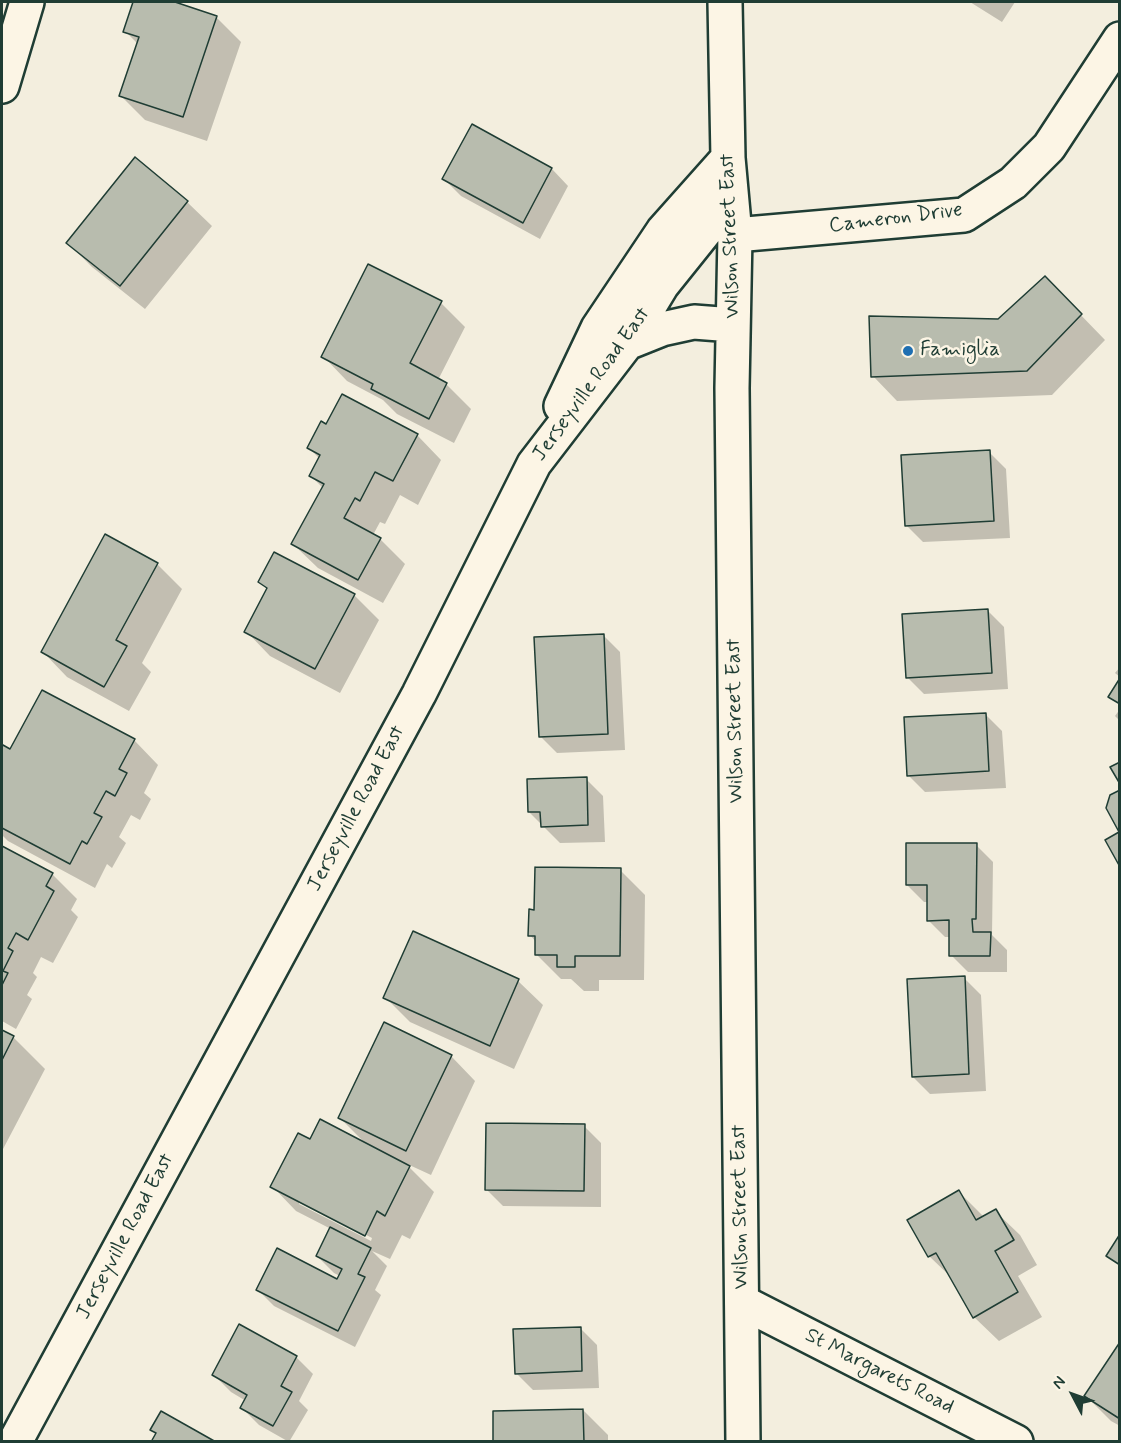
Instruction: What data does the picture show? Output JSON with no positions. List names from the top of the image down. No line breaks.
{"streets":{"main road":["Cameron Drive","Wilson Street East","Jerseyville Road East","St Margarets Road"]},"crossings":[["Cameron Drive","Wilson Street East"],["Wilson Street East","Jerseyville Road East"],["Wilson Street East","St Margarets Road"]],"places":["Famiglia"],"north":"top left"}
